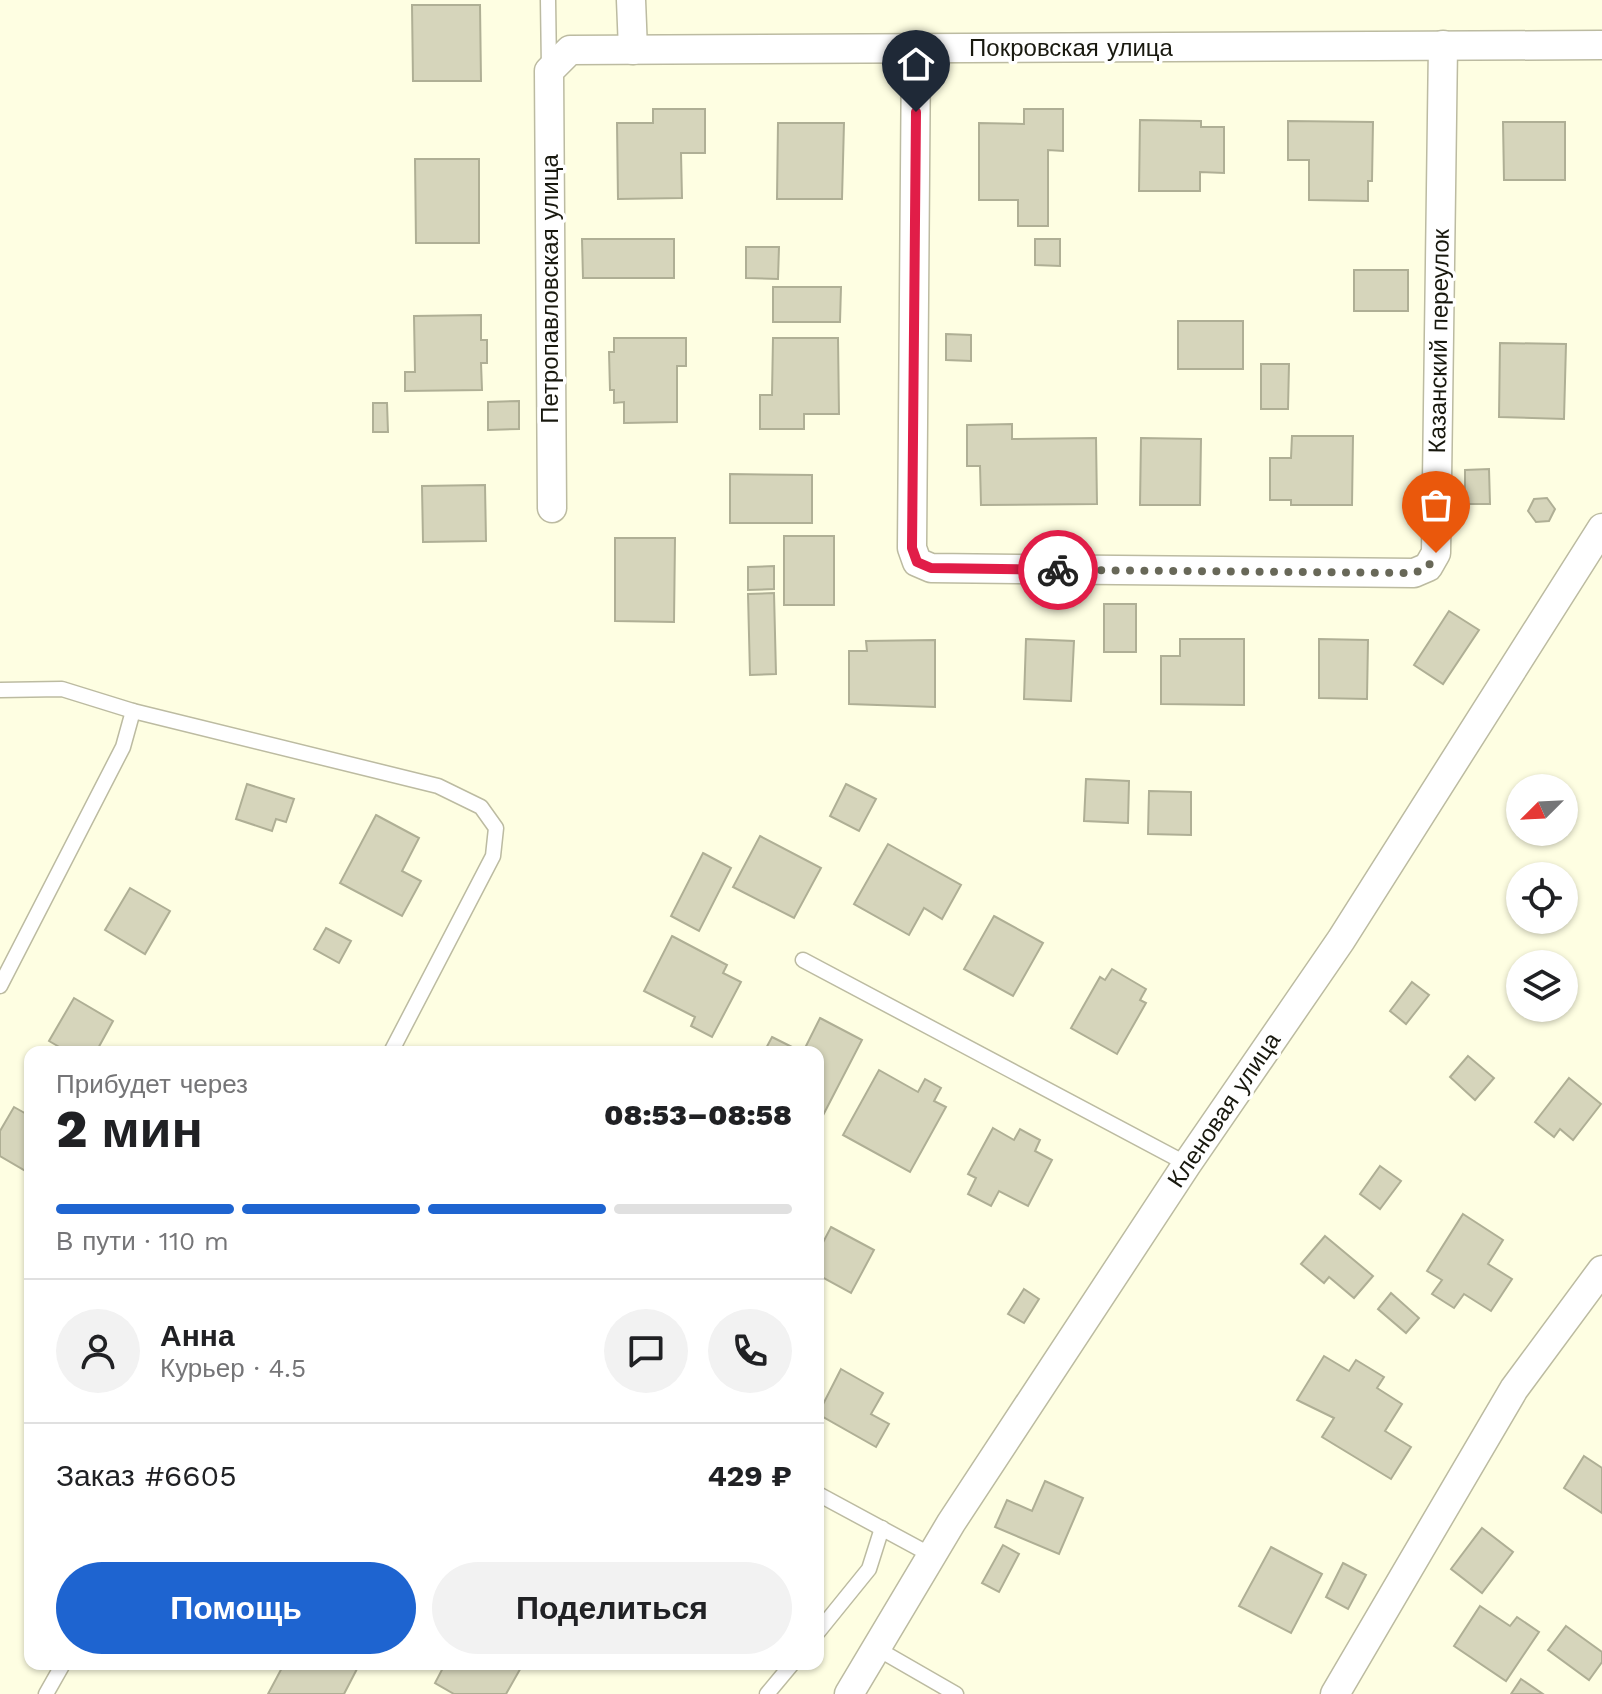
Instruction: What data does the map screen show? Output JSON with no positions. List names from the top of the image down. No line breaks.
{"streets":{"street":["Покровская улица","Петропавловская улица","Казанский переулок","Кленовая улица"]},"crossings":[["Покровская улица","Петропавловская улица"],["Покровская улица","Казанский переулок"]],"north":"bottom left","page":{"heading":["2 мин","Прибудет через","08:53–08:58"],"panel":["Анна","Курьер · 4.5","Заказ #6605","429 ₽"],"bar":"В пути · 110 m","buttons":["Помощь","Поделиться"]}}
